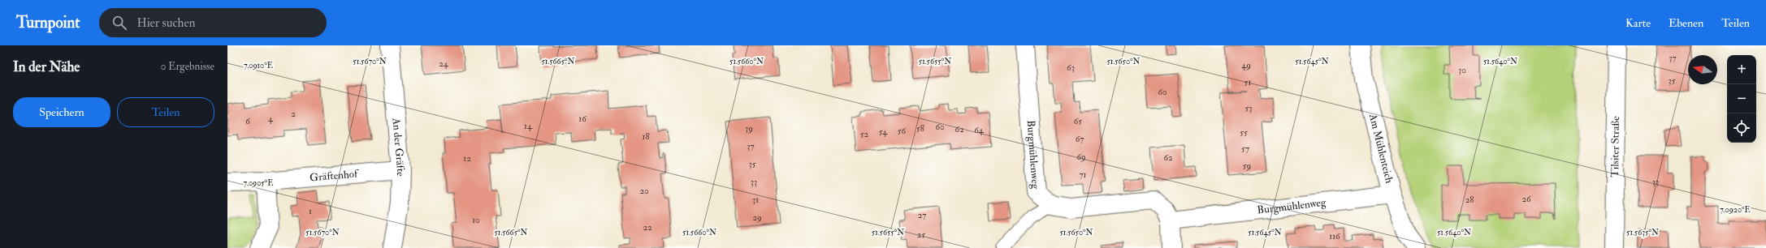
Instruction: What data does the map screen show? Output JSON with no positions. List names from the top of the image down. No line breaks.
{"streets":{"street":["An der Gräfte","Tilsiter Straße","Am Mühlenteich","Burgmühlenweg","Gräftenhof"]},"crossings":[["An der Gräfte","Gräftenhof"],["Am Mühlenteich","Burgmühlenweg"]],"house_numbers":["37","24","49","63","30","35","51","60","53","2","4","16","6","65","14","60","39","58","62","64","56","54","55","52","18","67","37","57","69","62","12","35","59","71","33","33","20","26","31","28","1","27","29","10","22","25","116"],"north":"left","page":{"header":"Turnpoint","search":"Hier suchen","nav":["Karte","Ebenen","Teilen"],"heading":["In der Nähe","0 Ergebnisse"],"map_buttons":["+","−"],"buttons":["Speichern","Teilen"]},"coordinates":["51.5650°N","51.5670°N","51.5665°N","51.5660°N","51.5655°N","51.5645°N","51.5640°N","7.0910°E","7.0905°E","7.0920°E","51.5635°N"]}
